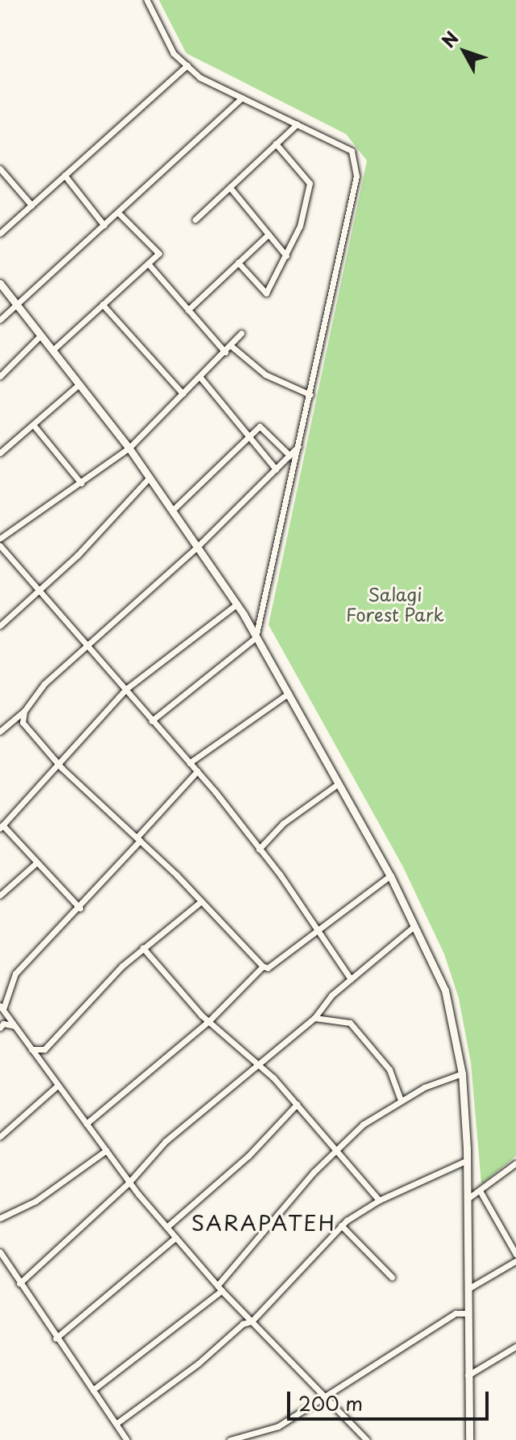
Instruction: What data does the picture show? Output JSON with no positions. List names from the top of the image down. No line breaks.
{"districts":["SARAPATEH"],"parks":["Salagi Forest Park"],"scale_bar":"200 m","north":"top left"}
